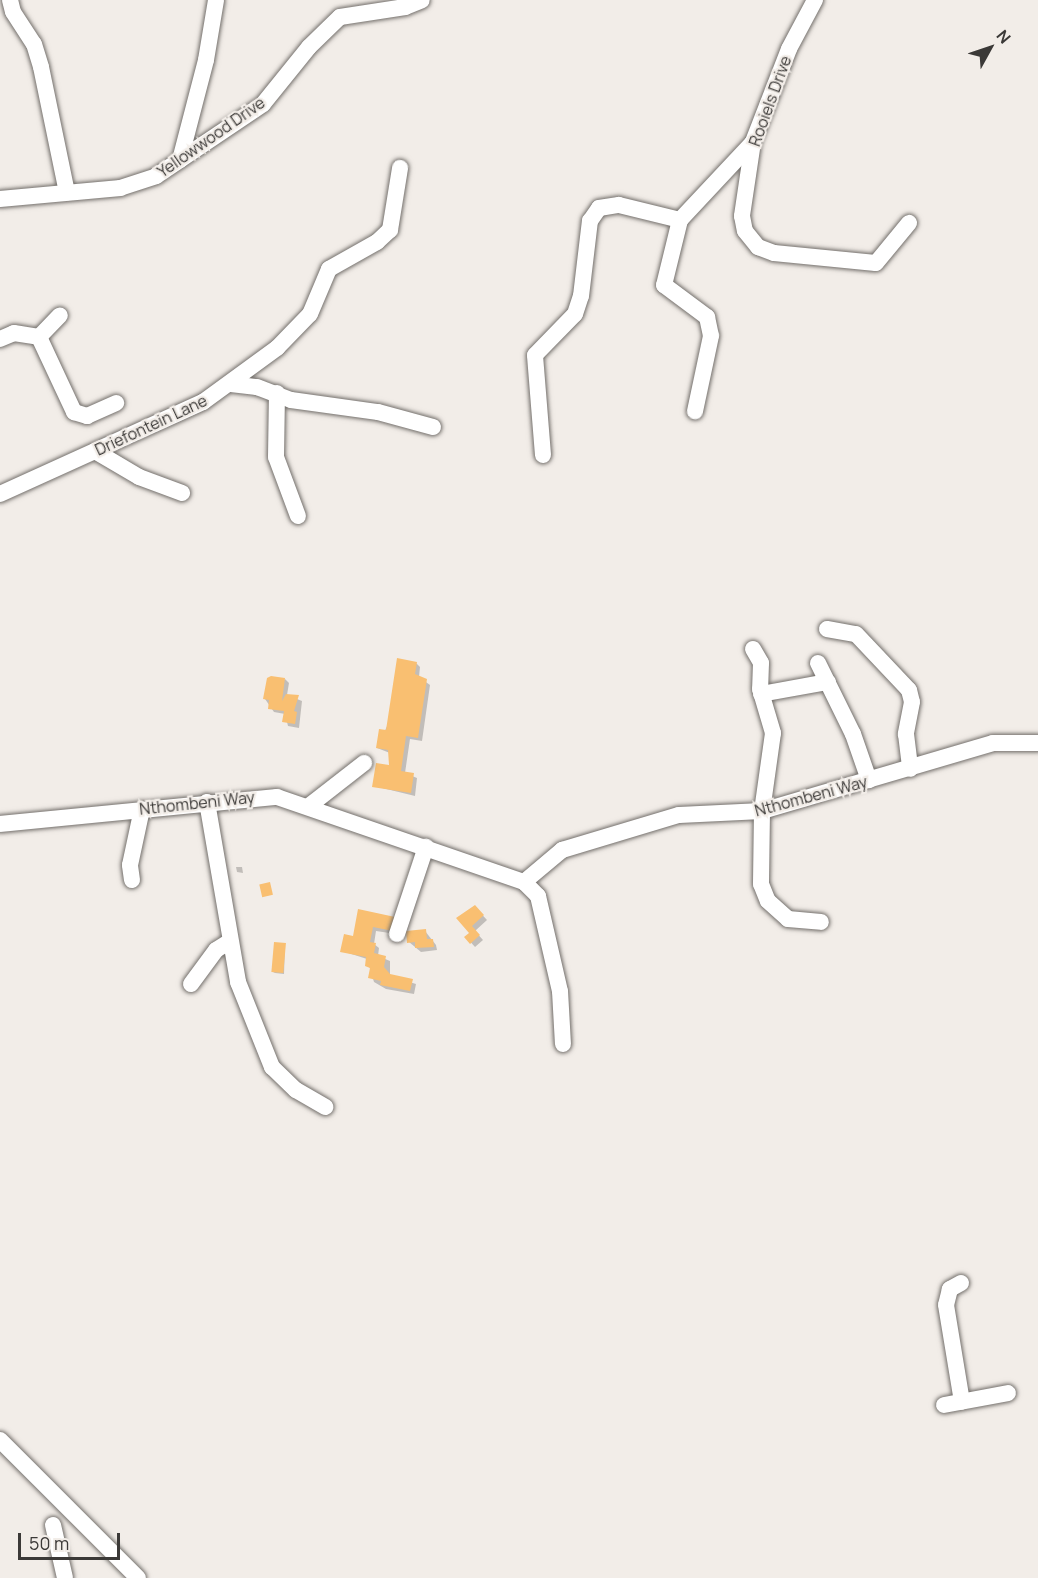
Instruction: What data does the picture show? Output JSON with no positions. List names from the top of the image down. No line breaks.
{"streets":{"street":["Rooiels Drive","Yellowwood Drive","Driefontein Lane","Nthombeni Way"]},"scale_bar":"50 m","north":"top right"}
